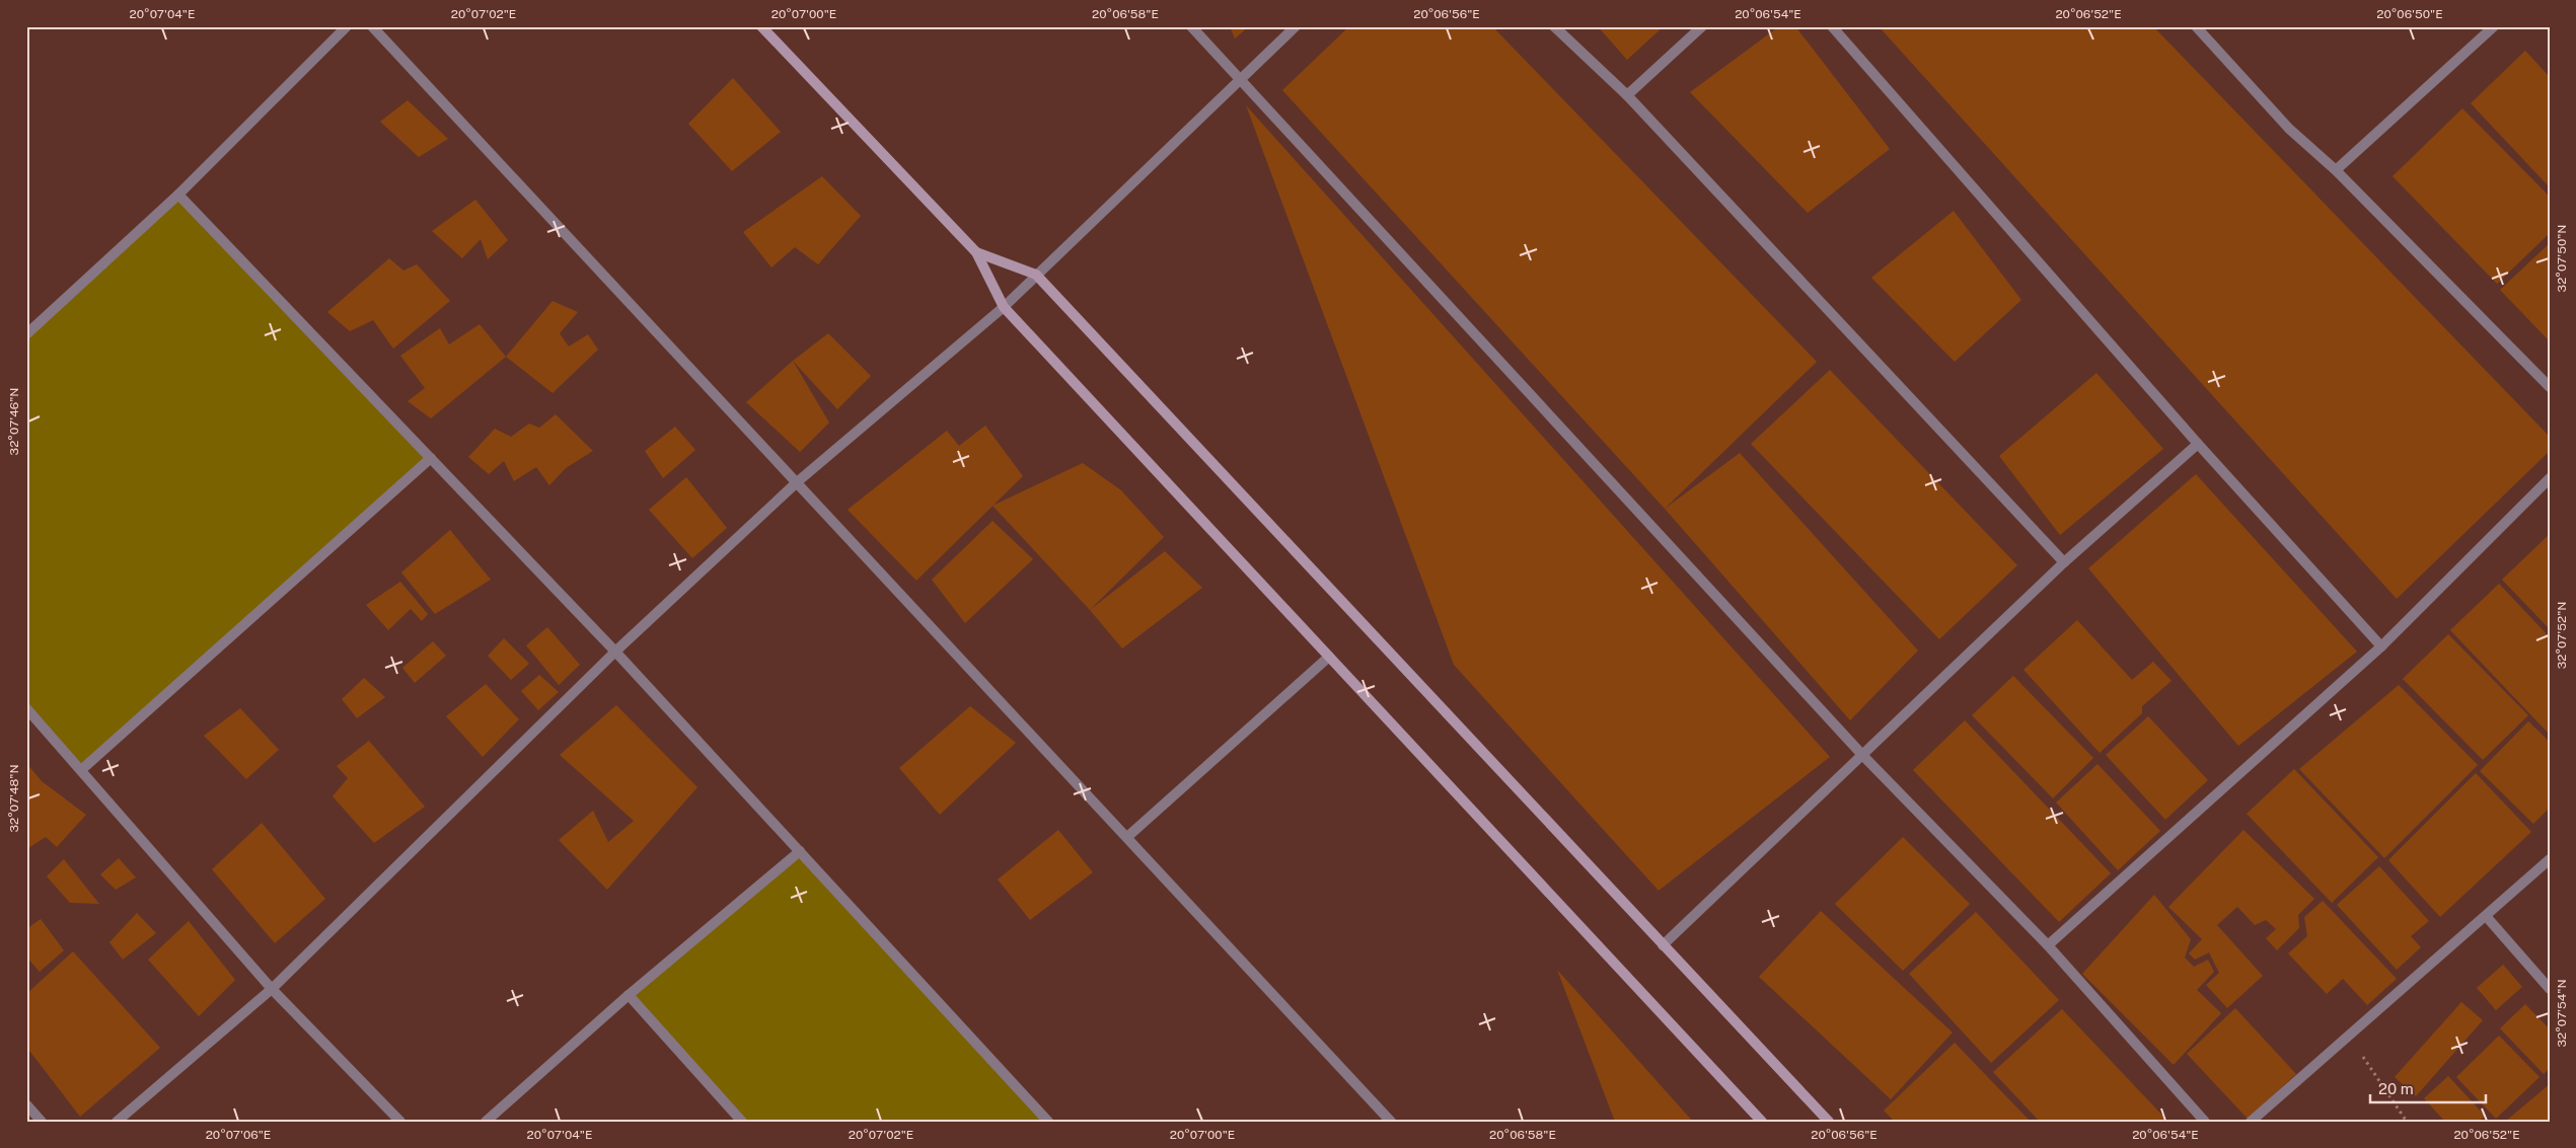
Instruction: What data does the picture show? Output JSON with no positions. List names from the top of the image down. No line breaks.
{"scale_bar":"20 m","coordinates":["20°07'04\"E","20°07'02\"E","20°07'00\"E","20°06'58\"E","20°06'56\"E","20°06'54\"E","20°06'52\"E","20°06'50\"E","32°07'50\"N","32°07'46\"N","32°07'52\"N","32°07'48\"N","32°07'54\"N","20°07'06\"E"]}
